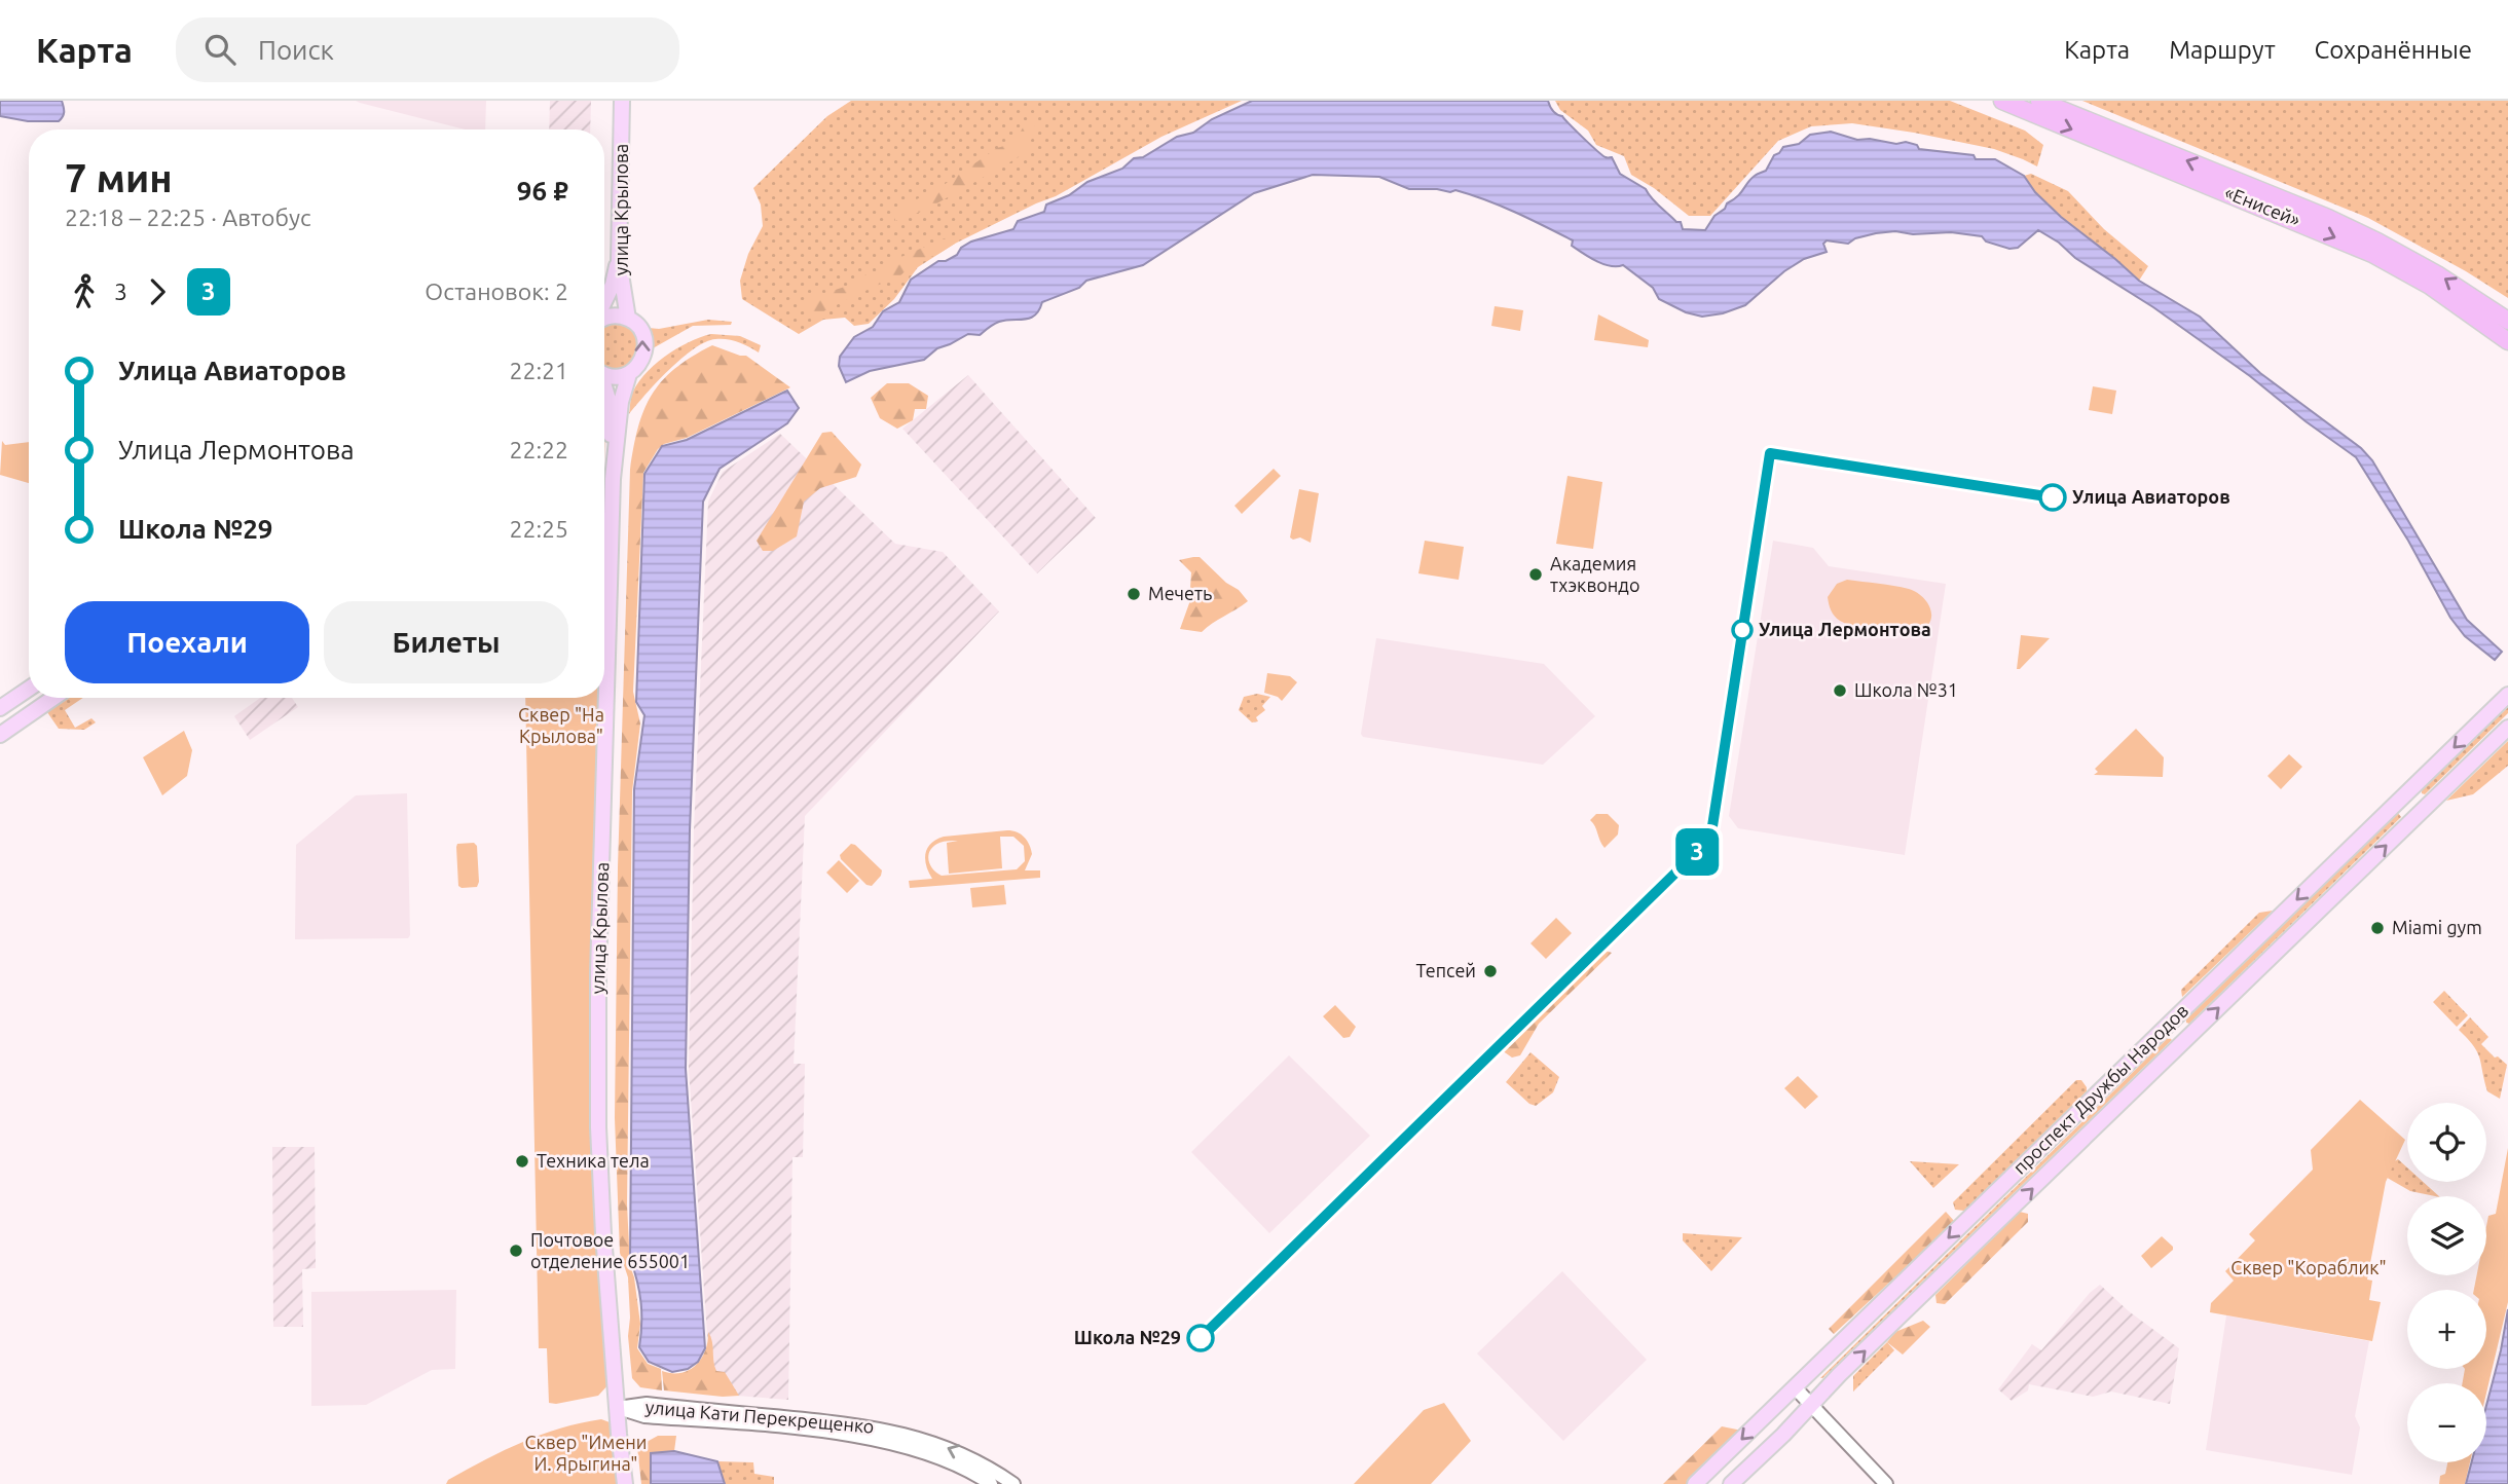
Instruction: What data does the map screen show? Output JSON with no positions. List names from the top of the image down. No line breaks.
{"streets":{"highway":["«Енисей»"],"main road":["улица Крылова","проспект Дружбы Народов"],"street":["улица Кати Перекрещенко"]},"crossings":[["улица Крылова","улица Кати Перекрещенко"]],"parks":["Сквер \"На Крылова\"","Сквер \"Кораблик\"","Сквер \"Имени И. Ярыгина\""],"places":["Улица Авиаторов","Академия тхэквондо","Мечеть","Улица Лермонтова","Школа №31","Miami gym","Тепсей","Техника тела","Почтовое отделение 655001","Школа №29"],"lines":["bus line 3"],"page":{"header":"Карта","search":"Поиск","nav":["Карта","Маршрут","Сохранённые"],"on_map":"3","heading":["7 мин","22:18 – 22:25 · Автобус","96 ₽"],"legs":["3","3","Остановок: 2"],"list":[{"name":"Улица Авиаторов","value":"22:21"},{"name":"Улица Лермонтова","value":"22:22"},{"name":"Школа №29","value":"22:25"}],"buttons":["Поехали","Билеты"],"map_buttons":["+","−"]}}
